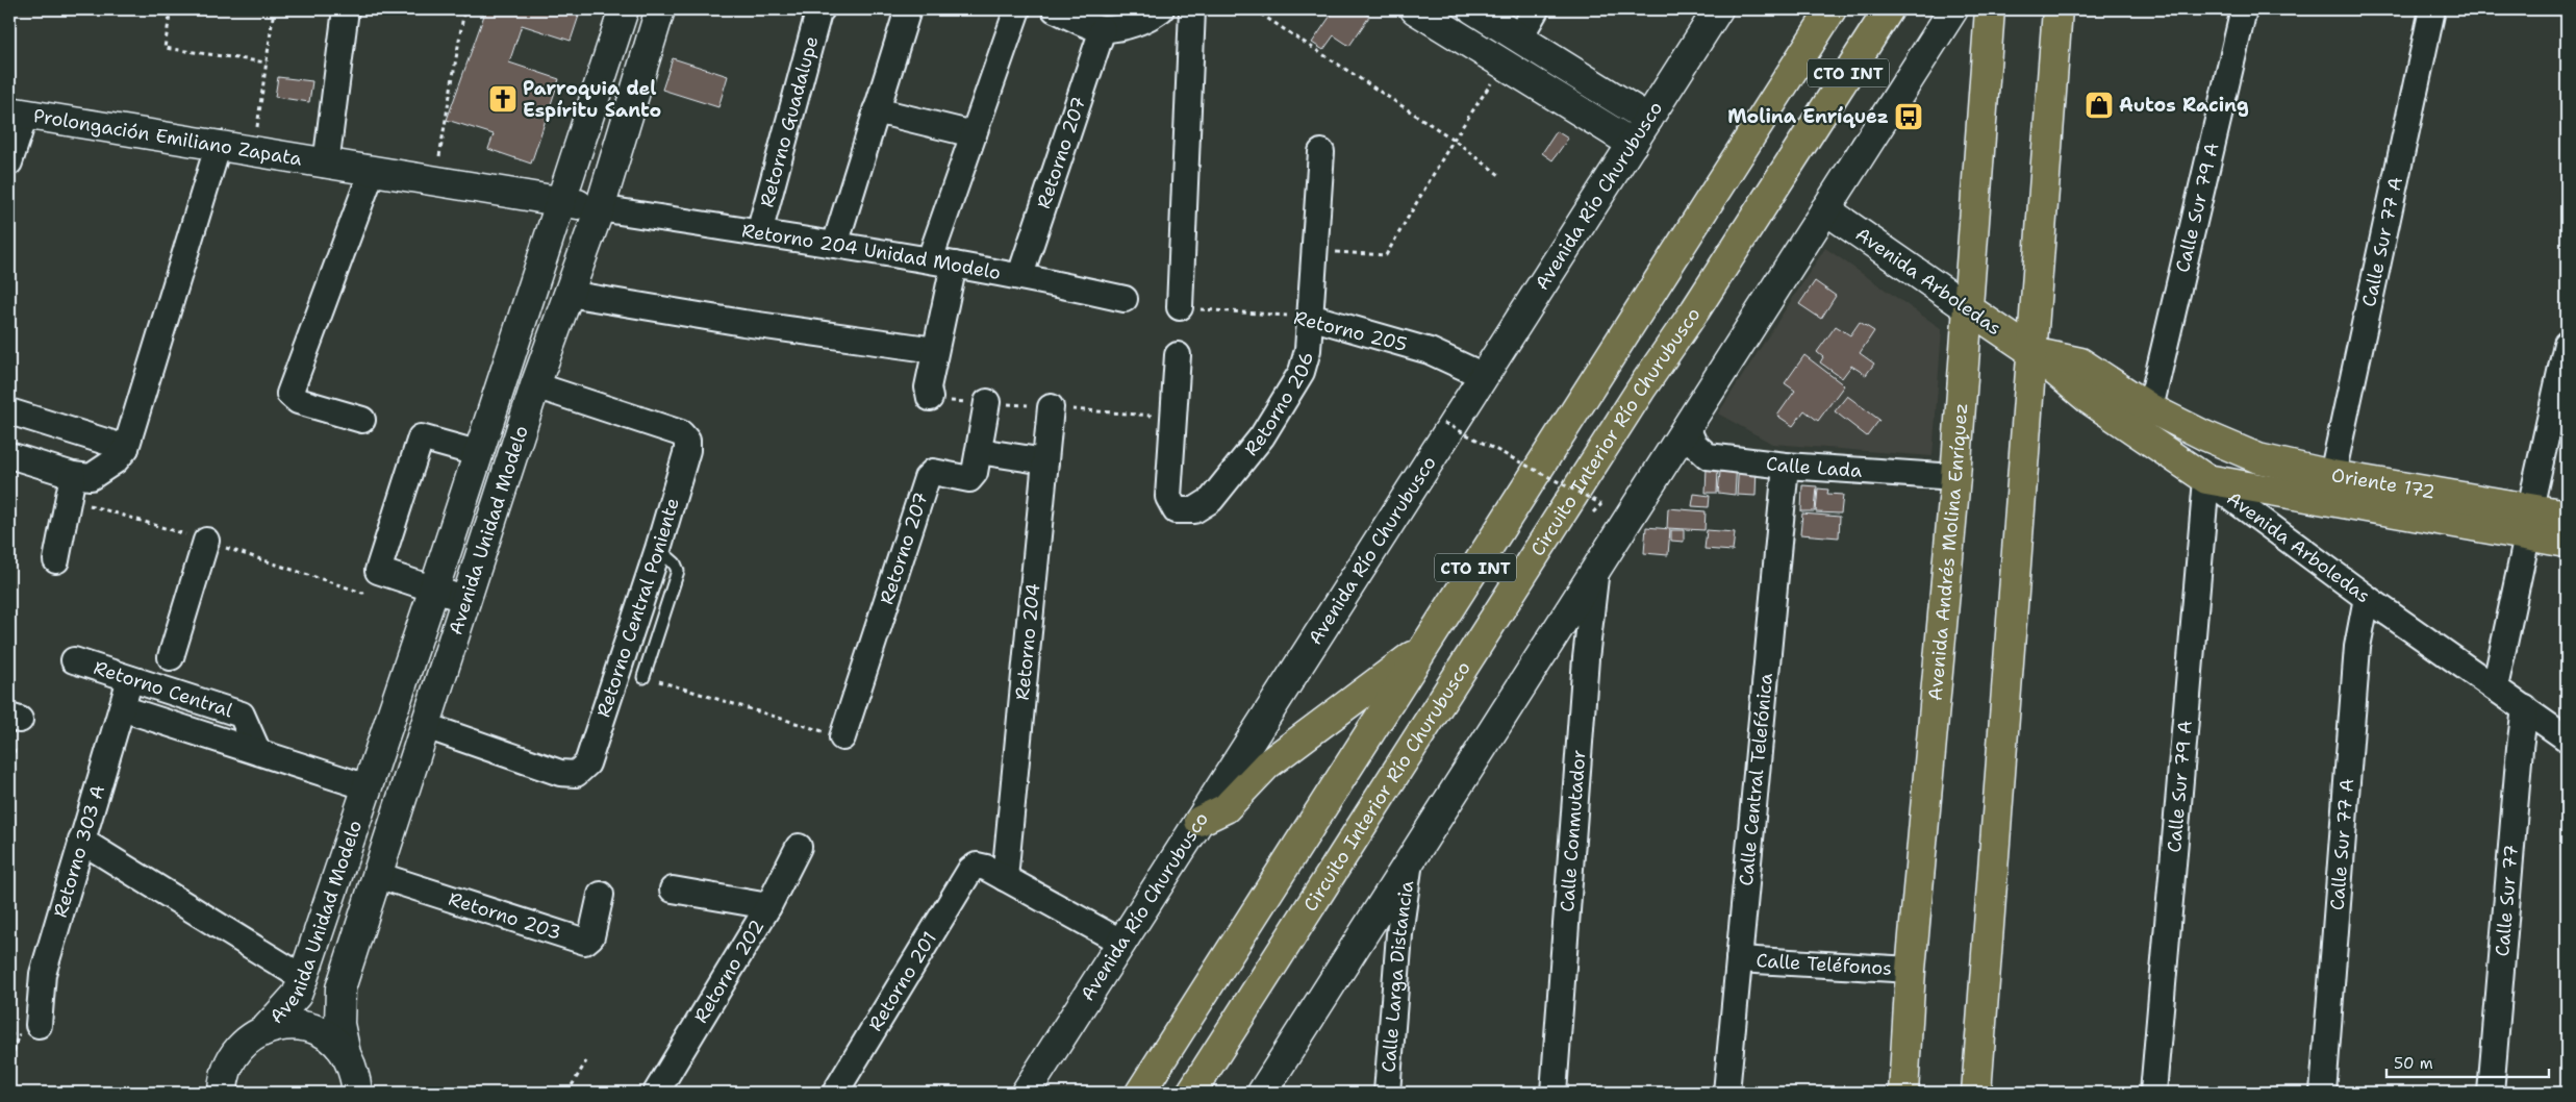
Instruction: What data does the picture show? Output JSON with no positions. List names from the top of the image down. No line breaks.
{"streets":{"main road":["CTO INT","Avenida Arboledas","Circuito Interior Río Churubusco","Oriente 172","Avenida Andrés Molina Enríquez"],"street":["Retorno Guadalupe","Prolongación Emiliano Zapata","Retorno 207","Avenida Río Churubusco","Calle Sur 79 A","Calle Sur 77 A","Retorno 204 Unidad Modelo","Retorno 205","Retorno 206","Calle Lada","Avenida Unidad Modelo","Retorno Central Poniente","Retorno 204","Retorno Central","Calle Central Telefónica","Calle Conmutador","Retorno 303 A","Calle Sur 77","Retorno 203","Calle Teléfonos","Retorno 202","Calle Larga Distancia","Retorno 201"]},"crossings":[["CTO INT","Avenida Arboledas"],["CTO INT","Calle Lada"],["CTO INT","Calle Conmutador"],["CTO INT","Calle Larga Distancia"],["Retorno Guadalupe","Retorno 204 Unidad Modelo"],["Prolongación Emiliano Zapata","Retorno 204 Unidad Modelo"],["Prolongación Emiliano Zapata","Avenida Unidad Modelo"],["Retorno 207","Retorno 204 Unidad Modelo"],["Avenida Río Churubusco","Retorno 205"],["Calle Sur 79 A","Avenida Arboledas"],["Calle Sur 79 A","Oriente 172"],["Calle Sur 77 A","Avenida Arboledas"],["Calle Sur 77 A","Oriente 172"],["Retorno 204 Unidad Modelo","Avenida Unidad Modelo"],["Avenida Arboledas","Oriente 172"],["Avenida Arboledas","Avenida Andrés Molina Enríquez"],["Avenida Arboledas","Calle Sur 77"],["Retorno 205","Retorno 206"],["Calle Lada","Avenida Andrés Molina Enríquez"],["Calle Lada","Calle Central Telefónica"],["Avenida Unidad Modelo","Retorno Central Poniente"],["Avenida Unidad Modelo","Retorno Central"],["Avenida Unidad Modelo","Retorno 203"],["Avenida Andrés Molina Enríquez","Calle Teléfonos"],["Retorno 204","Retorno 201"],["Retorno Central","Retorno 303 A"],["Calle Central Telefónica","Calle Teléfonos"]],"places":{"church":["Parroquia del Espíritu Santo"],"shop":["Autos Racing"],"bus stop":["Molina Enríquez"]},"scale_bar":"50 m"}
